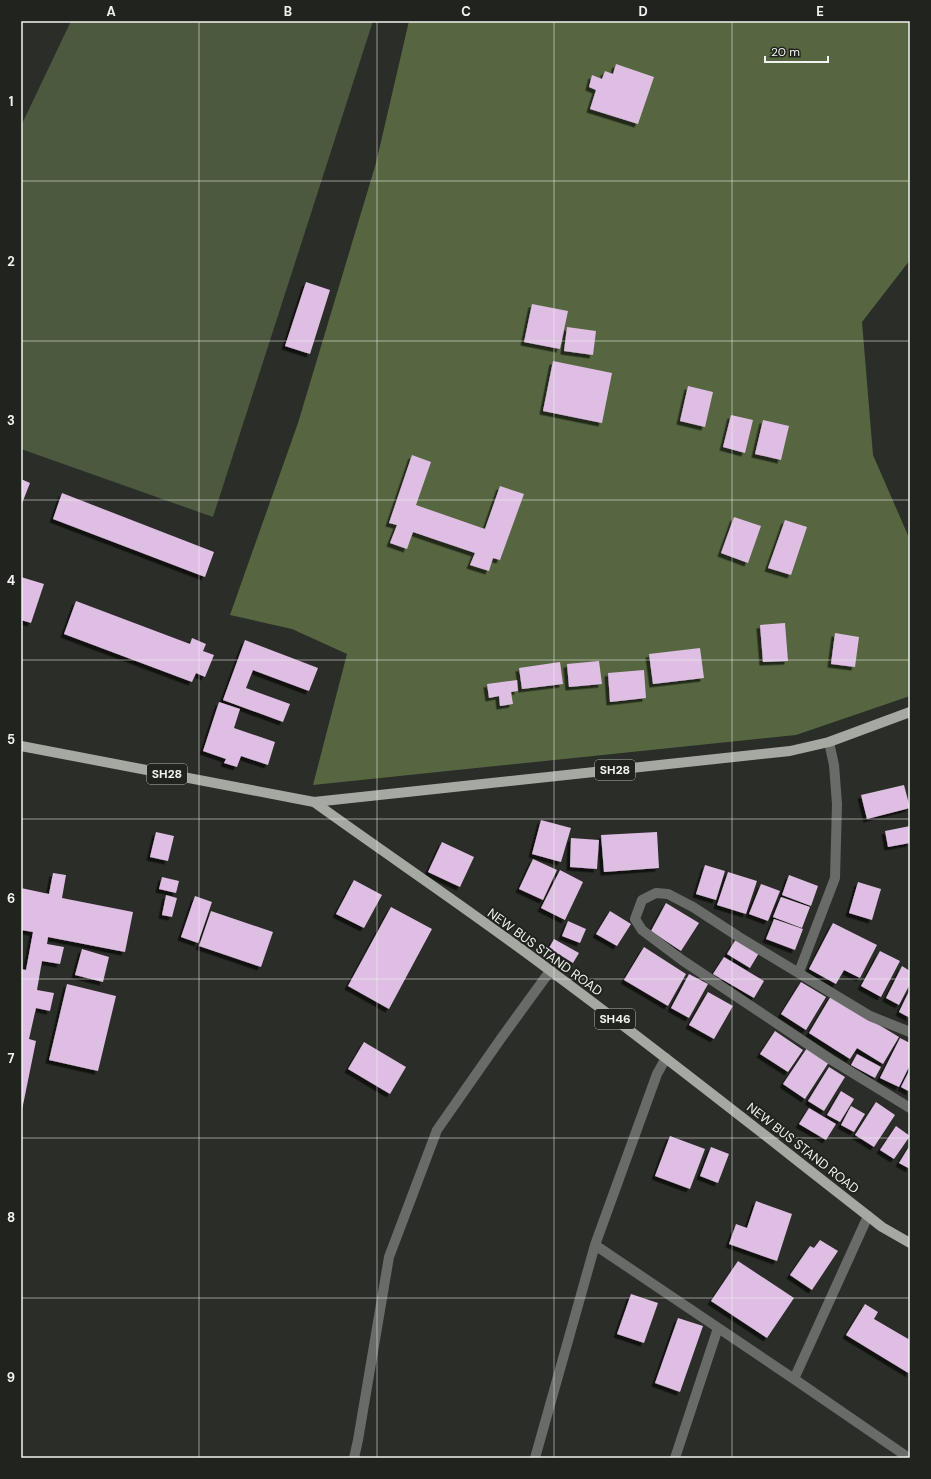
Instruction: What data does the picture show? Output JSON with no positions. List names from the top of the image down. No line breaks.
{"streets":{"main road":["SH28","NEW BUS STAND ROAD","SH46"]},"crossings":[["SH28","NEW BUS STAND ROAD"]],"scale_bar":"20 m","grid":{"columns":["A","B","C","D","E"],"rows":["1","2","3","4","5","6","7","8","9"]}}
